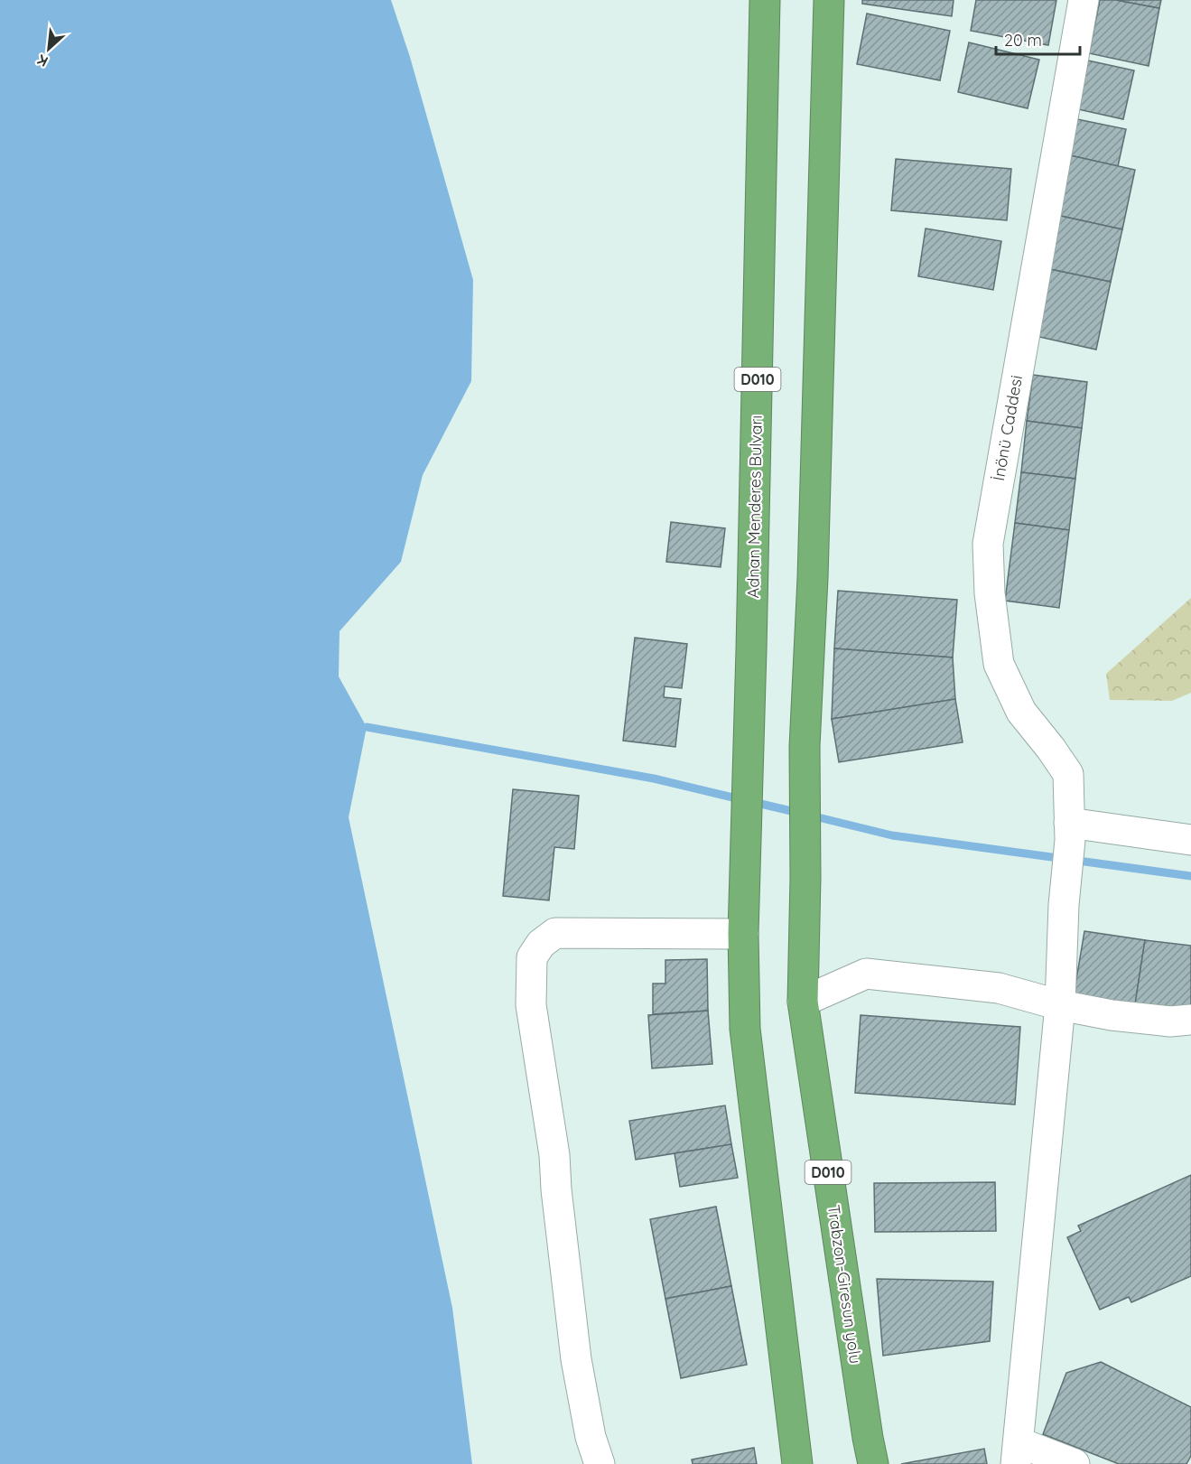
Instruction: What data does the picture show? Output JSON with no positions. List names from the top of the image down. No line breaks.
{"streets":{"highway":["D010","Adnan Menderes Bulvarı","Trabzon-Giresun yolu"],"street":["İnönü Caddesi"]},"crossings":[["D010","Adnan Menderes Bulvarı"]],"scale_bar":"20 m","north":"bottom left"}
